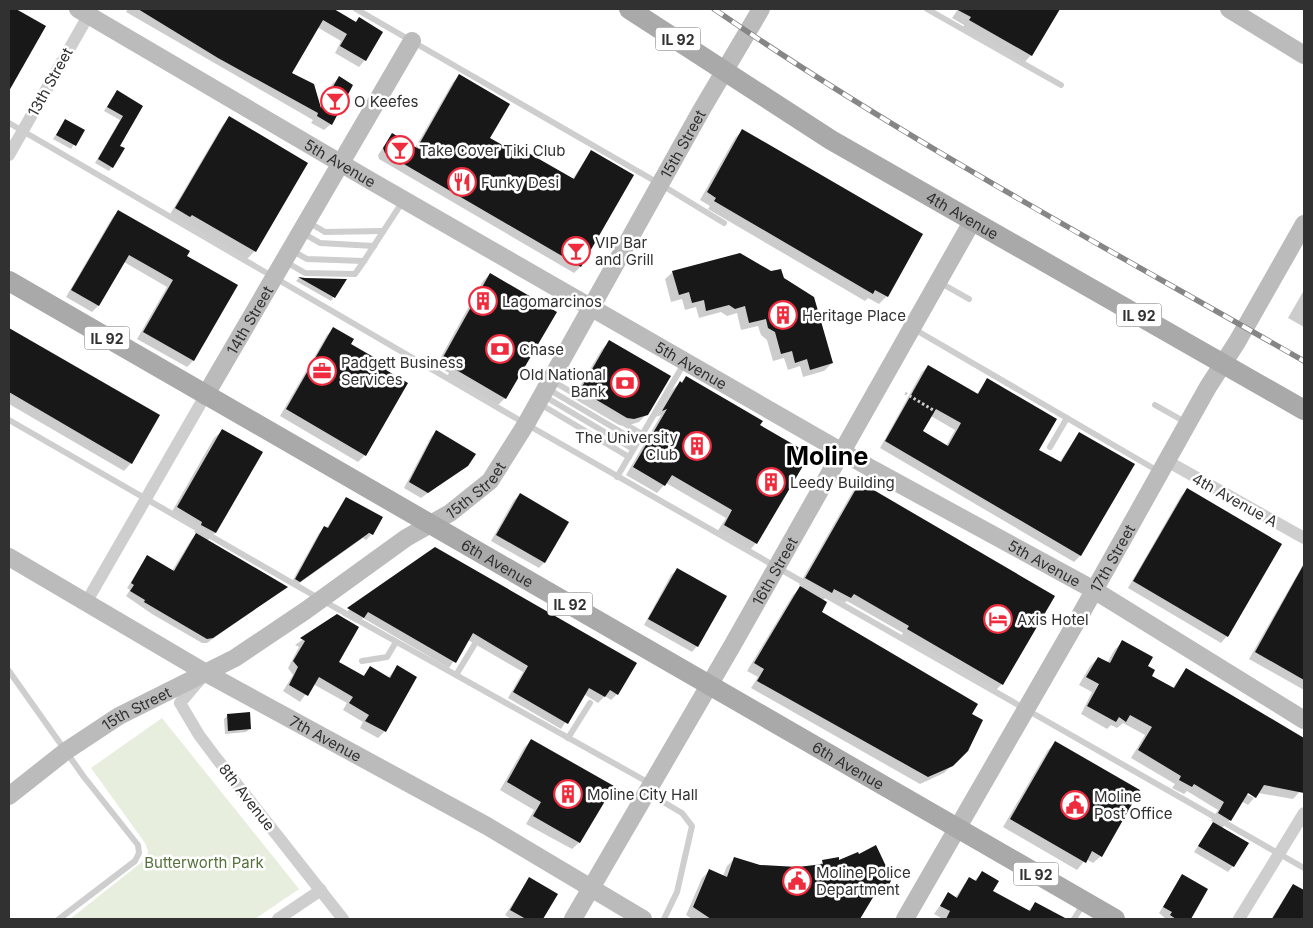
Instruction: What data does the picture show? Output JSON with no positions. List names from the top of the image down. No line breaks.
{"streets":{"main road":["IL 92","4th Avenue","6th Avenue"],"street":["13th Street","15th Street","5th Avenue","14th Street","4th Avenue A","17th Street","16th Street","7th Avenue","8th Avenue"]},"crossings":[["13th Street","5th Avenue"],["15th Street","5th Avenue"],["15th Street","4th Avenue"],["15th Street","6th Avenue"],["15th Street","7th Avenue"],["15th Street","8th Avenue"],["5th Avenue","14th Street"],["5th Avenue","17th Street"],["5th Avenue","16th Street"],["4th Avenue","17th Street"],["4th Avenue","16th Street"],["14th Street","6th Avenue"],["14th Street","7th Avenue"],["4th Avenue A","17th Street"],["17th Street","6th Avenue"],["6th Avenue","16th Street"],["16th Street","7th Avenue"],["7th Avenue","8th Avenue"]],"districts":["Moline"],"parks":["Butterworth Park"],"places":{"bar":["O Keefes","Take Cover Tiki Club","VIP Bar and Grill"],"restaurant":["Funky Desi"],"building":["Lagomarcinos","Heritage Place","The University Club","Leedy Building","Moline City Hall"],"bank":["Chase","Old National Bank"],"office":["Padgett Business Services"],"hotel":["Axis Hotel"],"public building":["Moline Post Office","Moline Police Department"]}}
